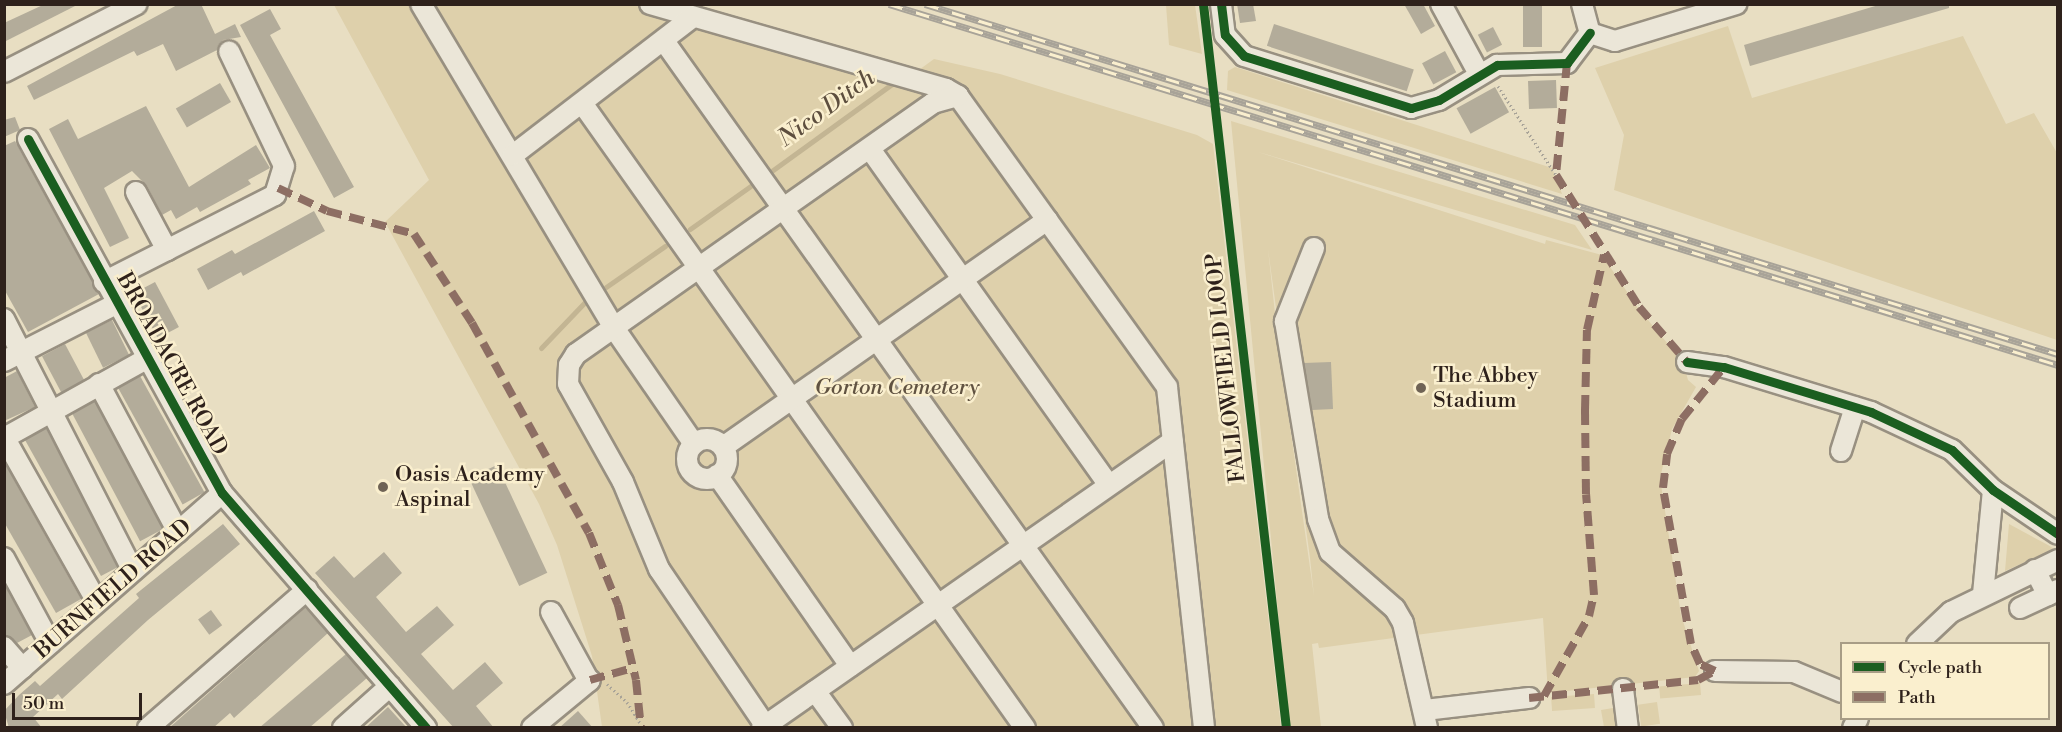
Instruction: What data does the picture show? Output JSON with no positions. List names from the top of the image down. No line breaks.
{"streets":{"street":["BROADACRE ROAD","BURNFIELD ROAD"],"cycle path":["FALLOWFIELD LOOP"]},"crossings":[["BROADACRE ROAD","BURNFIELD ROAD"]],"water":["Nico Ditch"],"parks":["Gorton Cemetery"],"places":["The Abbey Stadium","Oasis Academy Aspinal"],"legend":["Cycle path","Path"],"scale_bar":"50 m"}
